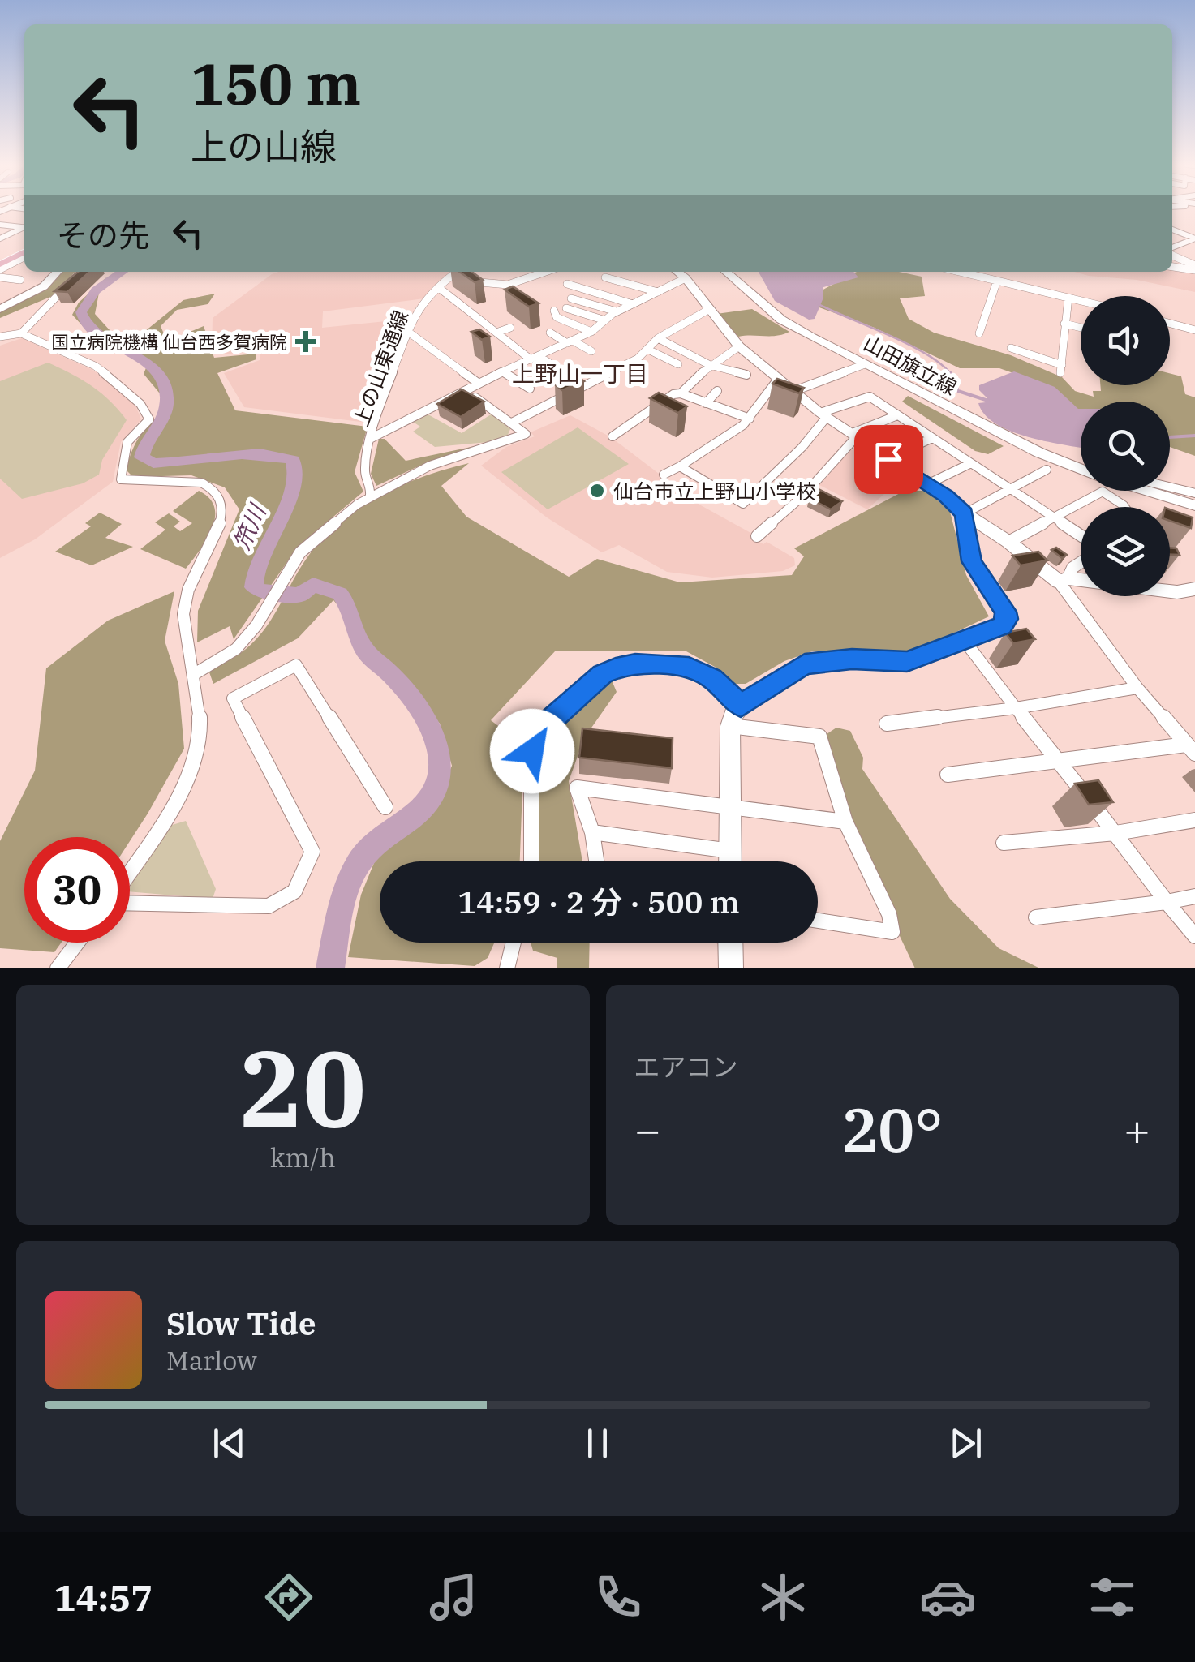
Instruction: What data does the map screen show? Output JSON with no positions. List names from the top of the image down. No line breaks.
{"streets":{"street":["山田旗立線","上の山東通線"]},"districts":["上野山一丁目"],"water":["笊川"],"places":{"health":["国立病院機構 仙台西多賀病院"],"other":["仙台市立上野山小学校"]},"page":{"turn":["150 m","上の山線"],"then":"その先","limit":"30","trip":"14:59 · 2 分 · 500 m","tile":[["20","km/h"],"エアコン"],"heat":["−","20°","+"],"song":["Slow Tide","Marlow"],"tabs":"14:57"}}
